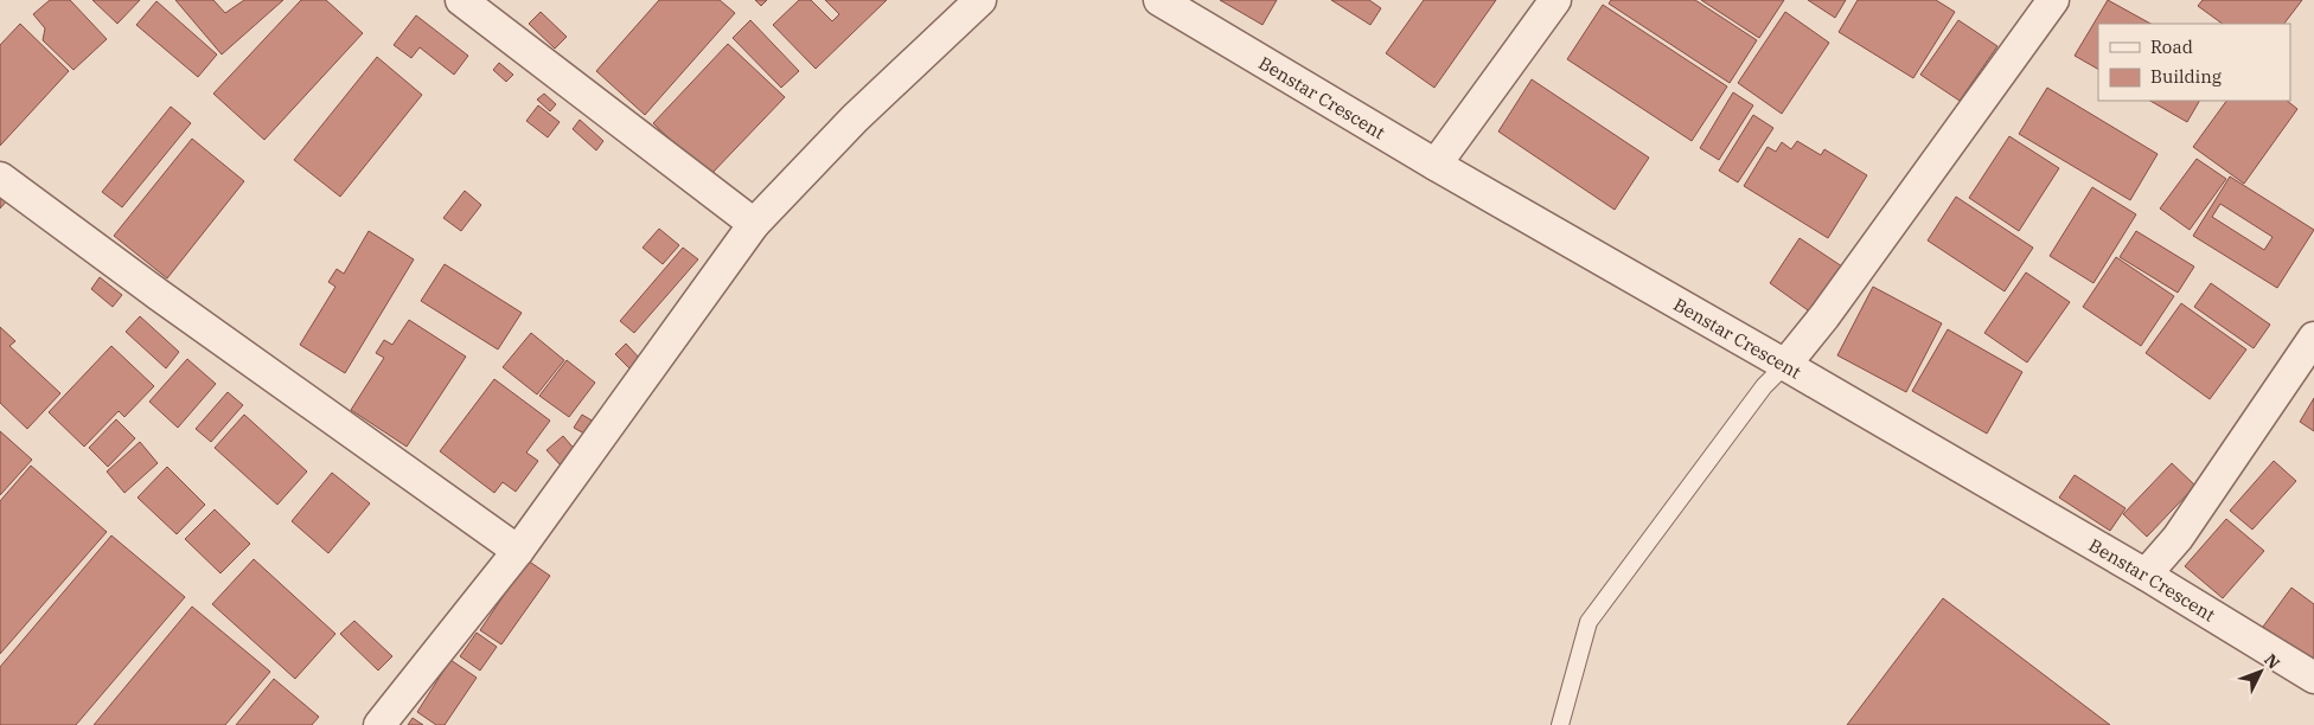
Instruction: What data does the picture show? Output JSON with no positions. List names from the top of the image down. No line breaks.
{"streets":{"street":["Benstar Crescent"]},"legend":["Road","Building"],"north":"top right"}
